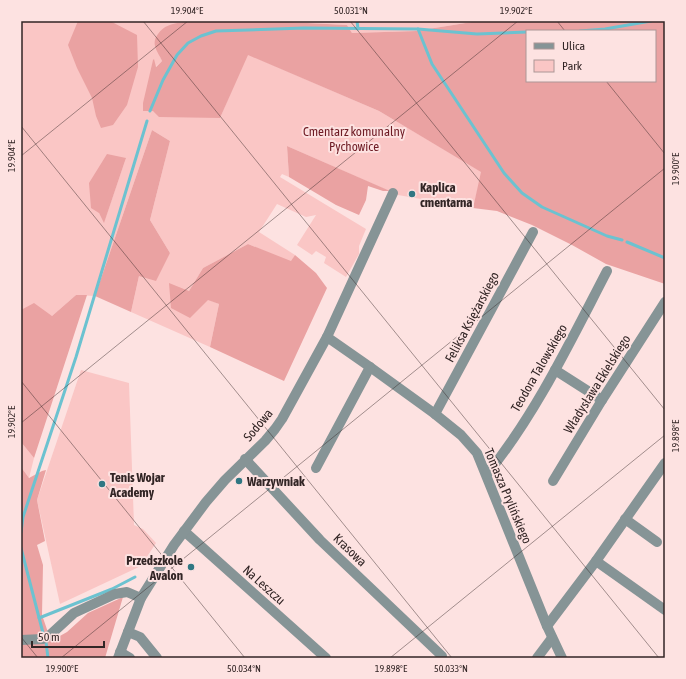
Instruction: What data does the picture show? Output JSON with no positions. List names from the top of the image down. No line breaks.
{"streets":{"street":["Feliksa Księżarskiego","Teodora Talowskiego","Władysława Ekielskiego","Sodowa","Tomasza Prylińskiego","Krasowa","Na Leszczu"]},"crossings":[["Feliksa Księżarskiego","Tomasza Prylińskiego"],["Teodora Talowskiego","Tomasza Prylińskiego"],["Sodowa","Tomasza Prylińskiego"],["Sodowa","Krasowa"],["Sodowa","Na Leszczu"]],"parks":["Cmentarz komunalny Pychowice"],"places":["Kaplica cmentarna","Warzywniak","Tenis Wojar Academy","Przedszkole Avalon"],"legend":["Ulica","Park"],"scale_bar":"50 m","coordinates":["19.904°E","50.031°N","19.902°E","19.900°E","19.898°E","50.034°N","50.033°N"]}
